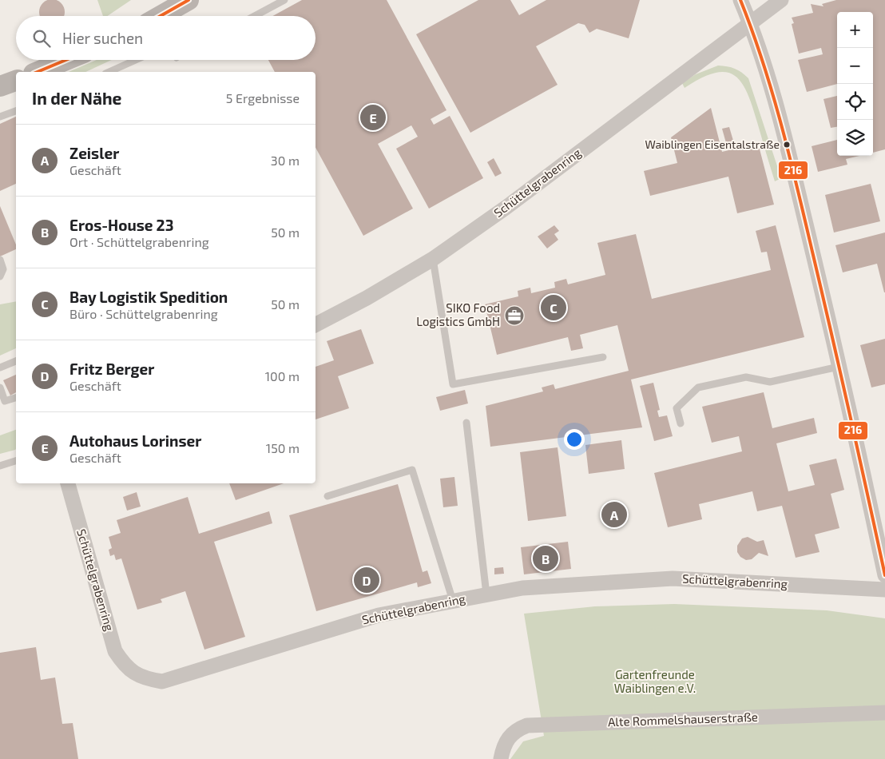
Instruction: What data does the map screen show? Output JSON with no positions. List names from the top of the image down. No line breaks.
{"streets":{"street":["Schüttelgrabenring","Alte Rommelshauserstraße"]},"parks":["Gartenfreunde Waiblingen e.V."],"places":{"other":["Waiblingen Eisentalstraße"],"office":["SIKO Food Logistics GmbH"]},"lines":["transit line 216"],"page":{"map_buttons":["+","−"],"search":"Hier suchen","heading":["In der Nähe","5 Ergebnisse"],"pins":["E","C","A","B","D"],"list":[{"mark":"A","name":"Zeisler","note":"Geschäft","value":"30 m"},{"mark":"B","name":"Eros-House 23","note":"Ort · Schüttelgrabenring","value":"50 m"},{"mark":"C","name":"Bay Logistik Spedition","note":"Büro · Schüttelgrabenring","value":"50 m"},{"mark":"D","name":"Fritz Berger","note":"Geschäft","value":"100 m"},{"mark":"E","name":"Autohaus Lorinser","note":"Geschäft","value":"150 m"}]}}
